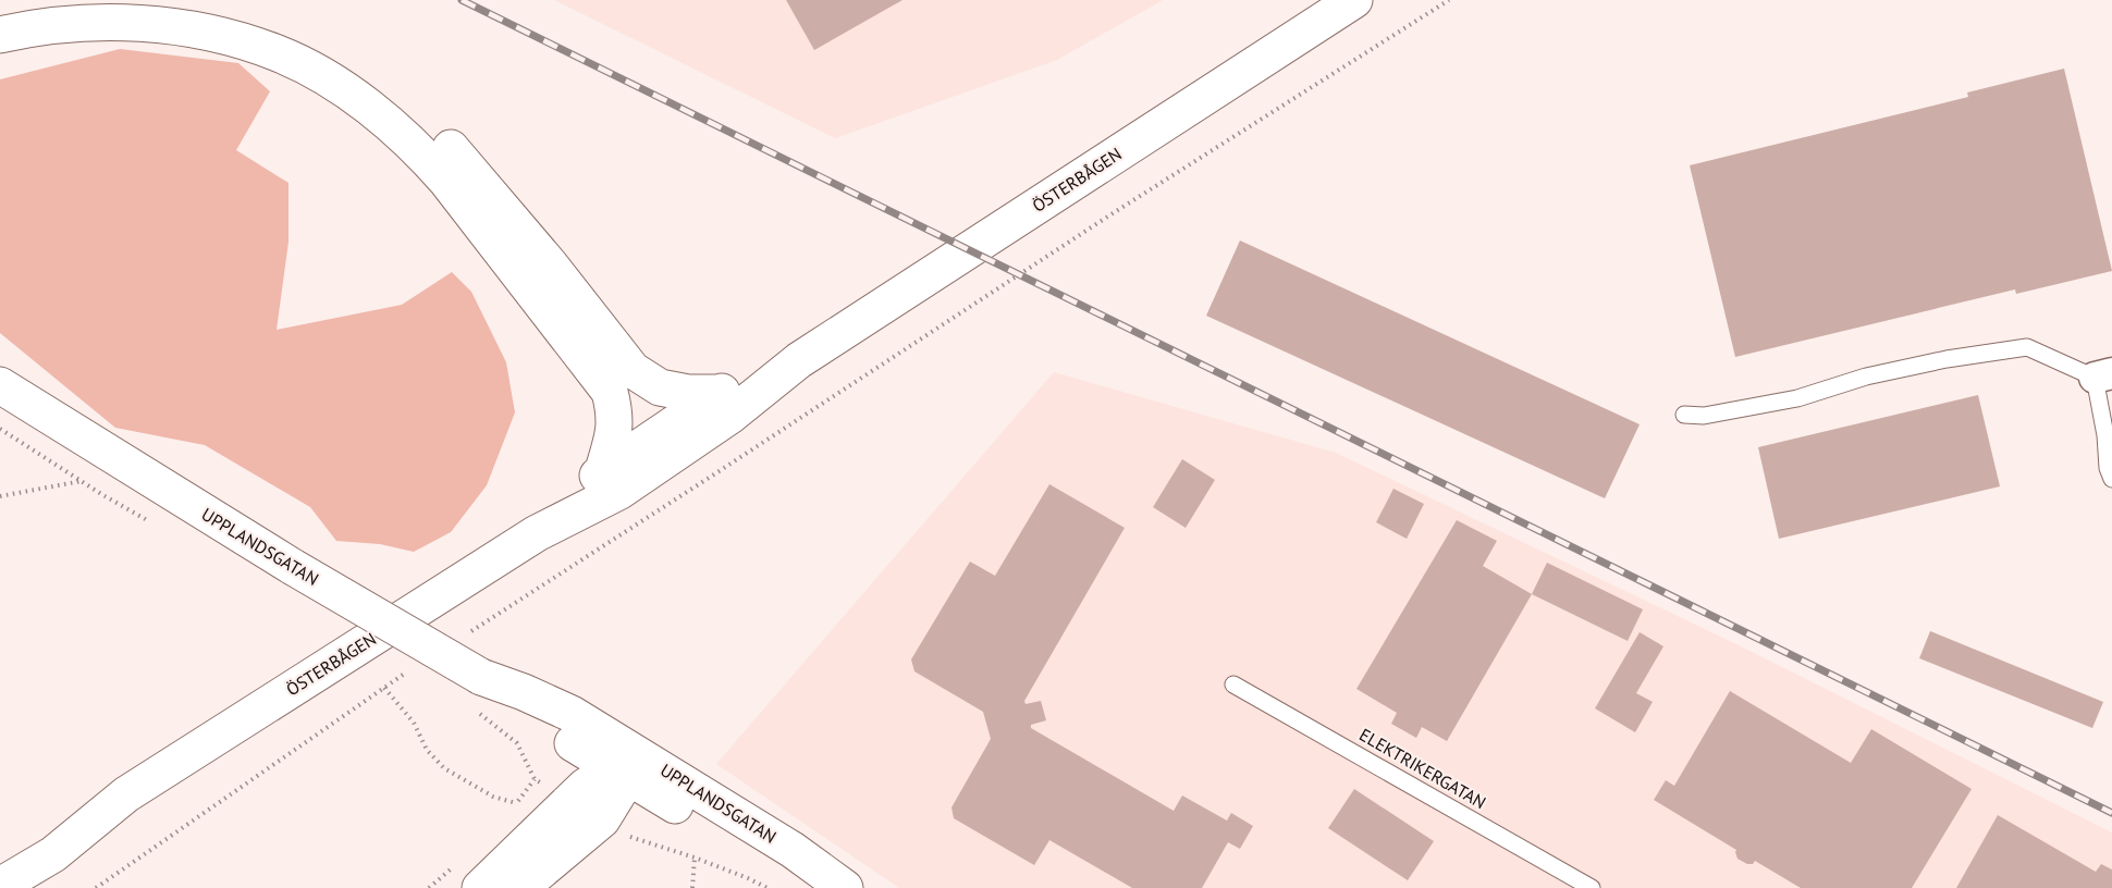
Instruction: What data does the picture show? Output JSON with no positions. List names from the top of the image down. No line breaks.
{"streets":{"main road":["ÖSTERBÅGEN","UPPLANDSGATAN"],"lane":["ELEKTRIKERGATAN"]}}
